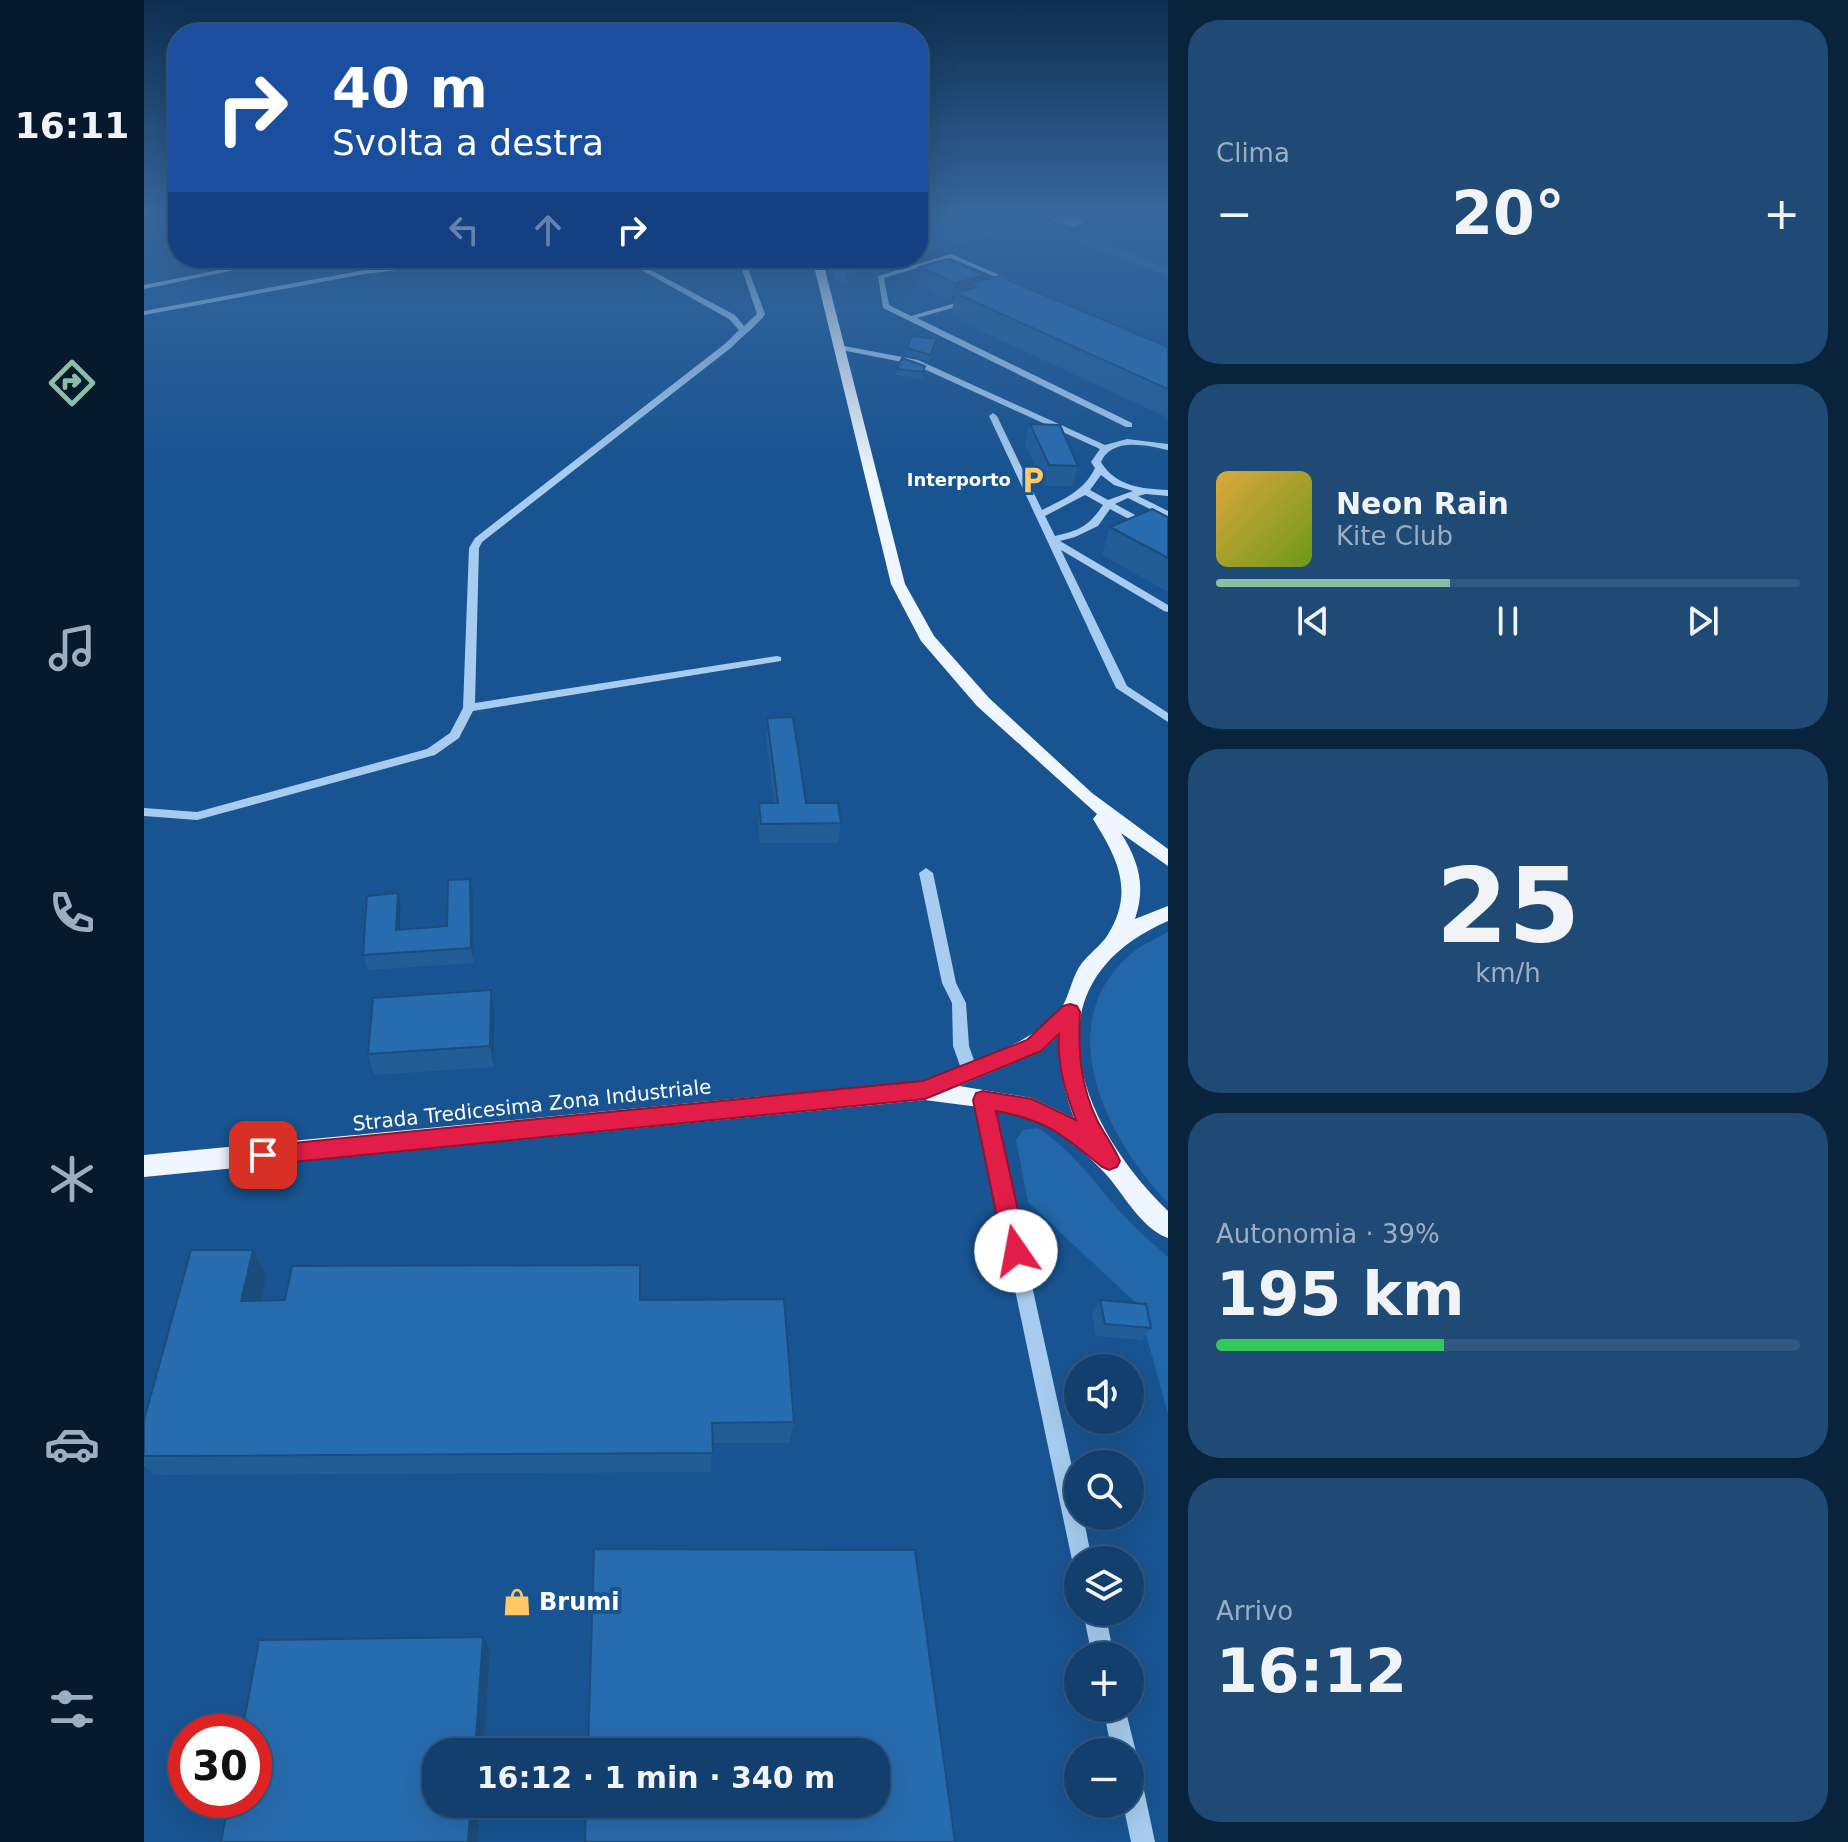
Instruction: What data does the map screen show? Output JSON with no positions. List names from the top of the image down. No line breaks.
{"streets":{"main road":["Strada Tredicesima Zona Industriale"]},"places":{"parking":["Interporto"],"shop":["Brumi"]},"page":{"tabs":"16:11","tile":["Clima",["25","km/h"],["Autonomia · 39%","195 km"],["Arrivo","16:12"]],"turn":["40 m","Svolta a destra"],"heat":["−","20°","+"],"song":["Neon Rain","Kite Club"],"map_buttons":["+","−"],"limit":"30","trip":"16:12 · 1 min · 340 m"}}
